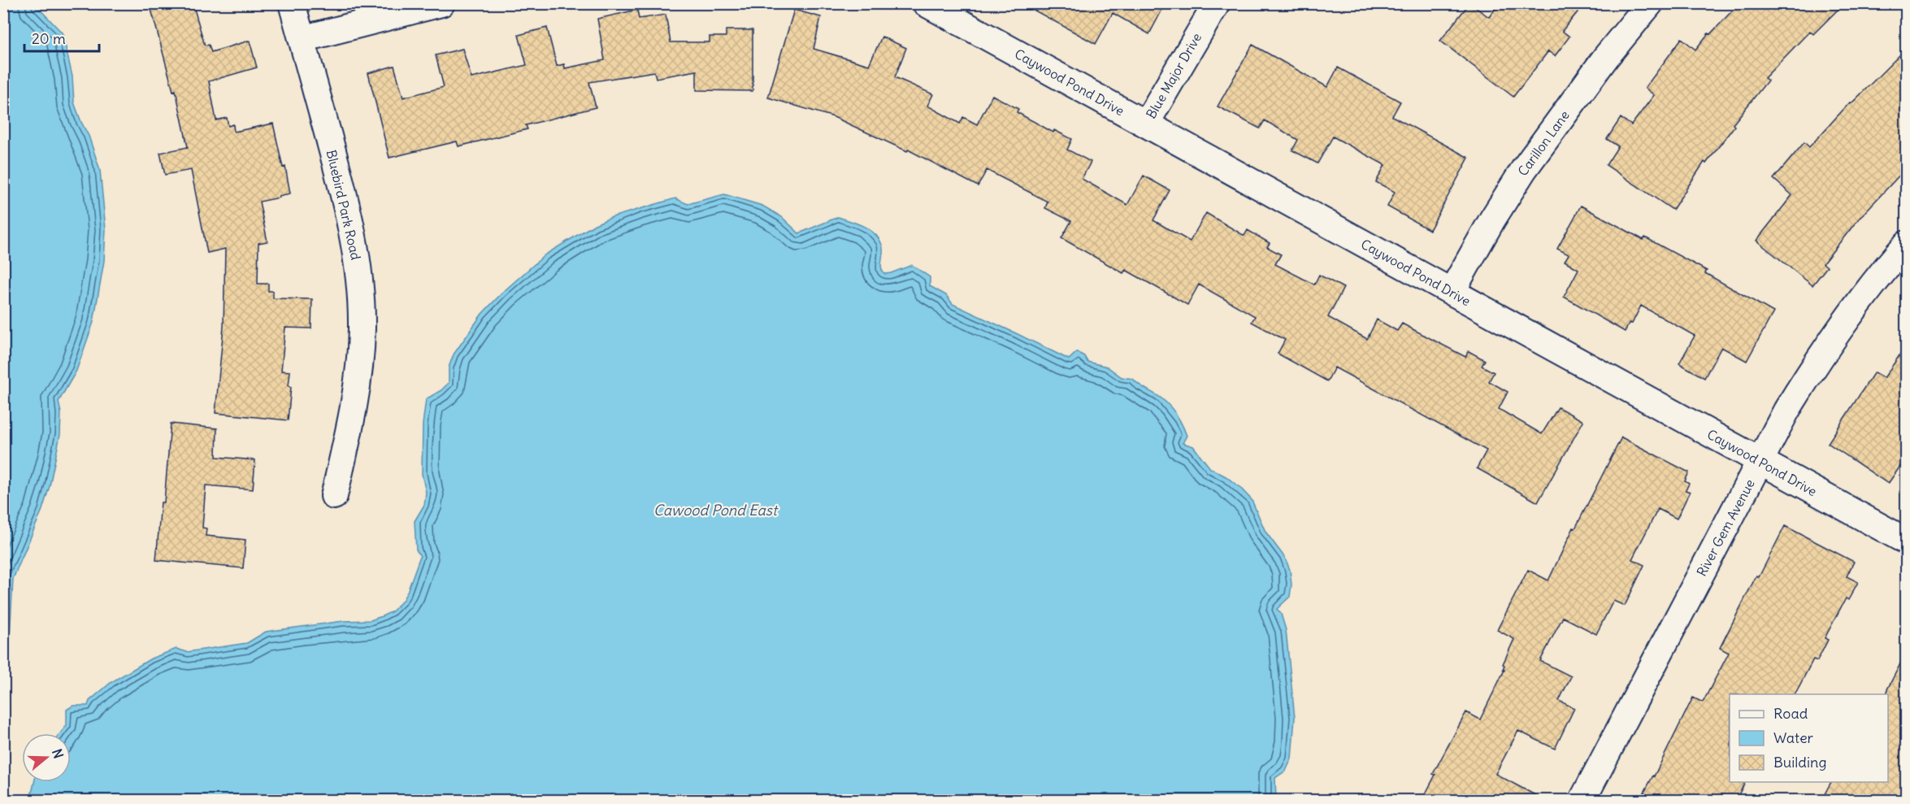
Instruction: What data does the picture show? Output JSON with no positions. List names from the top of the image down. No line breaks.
{"streets":{"street":["Blue Major Drive","Caywood Pond Drive","Carillon Lane","Bluebird Park Road","River Gem Avenue"]},"crossings":[["Blue Major Drive","Caywood Pond Drive"],["Caywood Pond Drive","Carillon Lane"],["Caywood Pond Drive","River Gem Avenue"]],"water":["Cawood Pond East"],"legend":["Road","Water","Building"],"scale_bar":"20 m","north":"right"}
